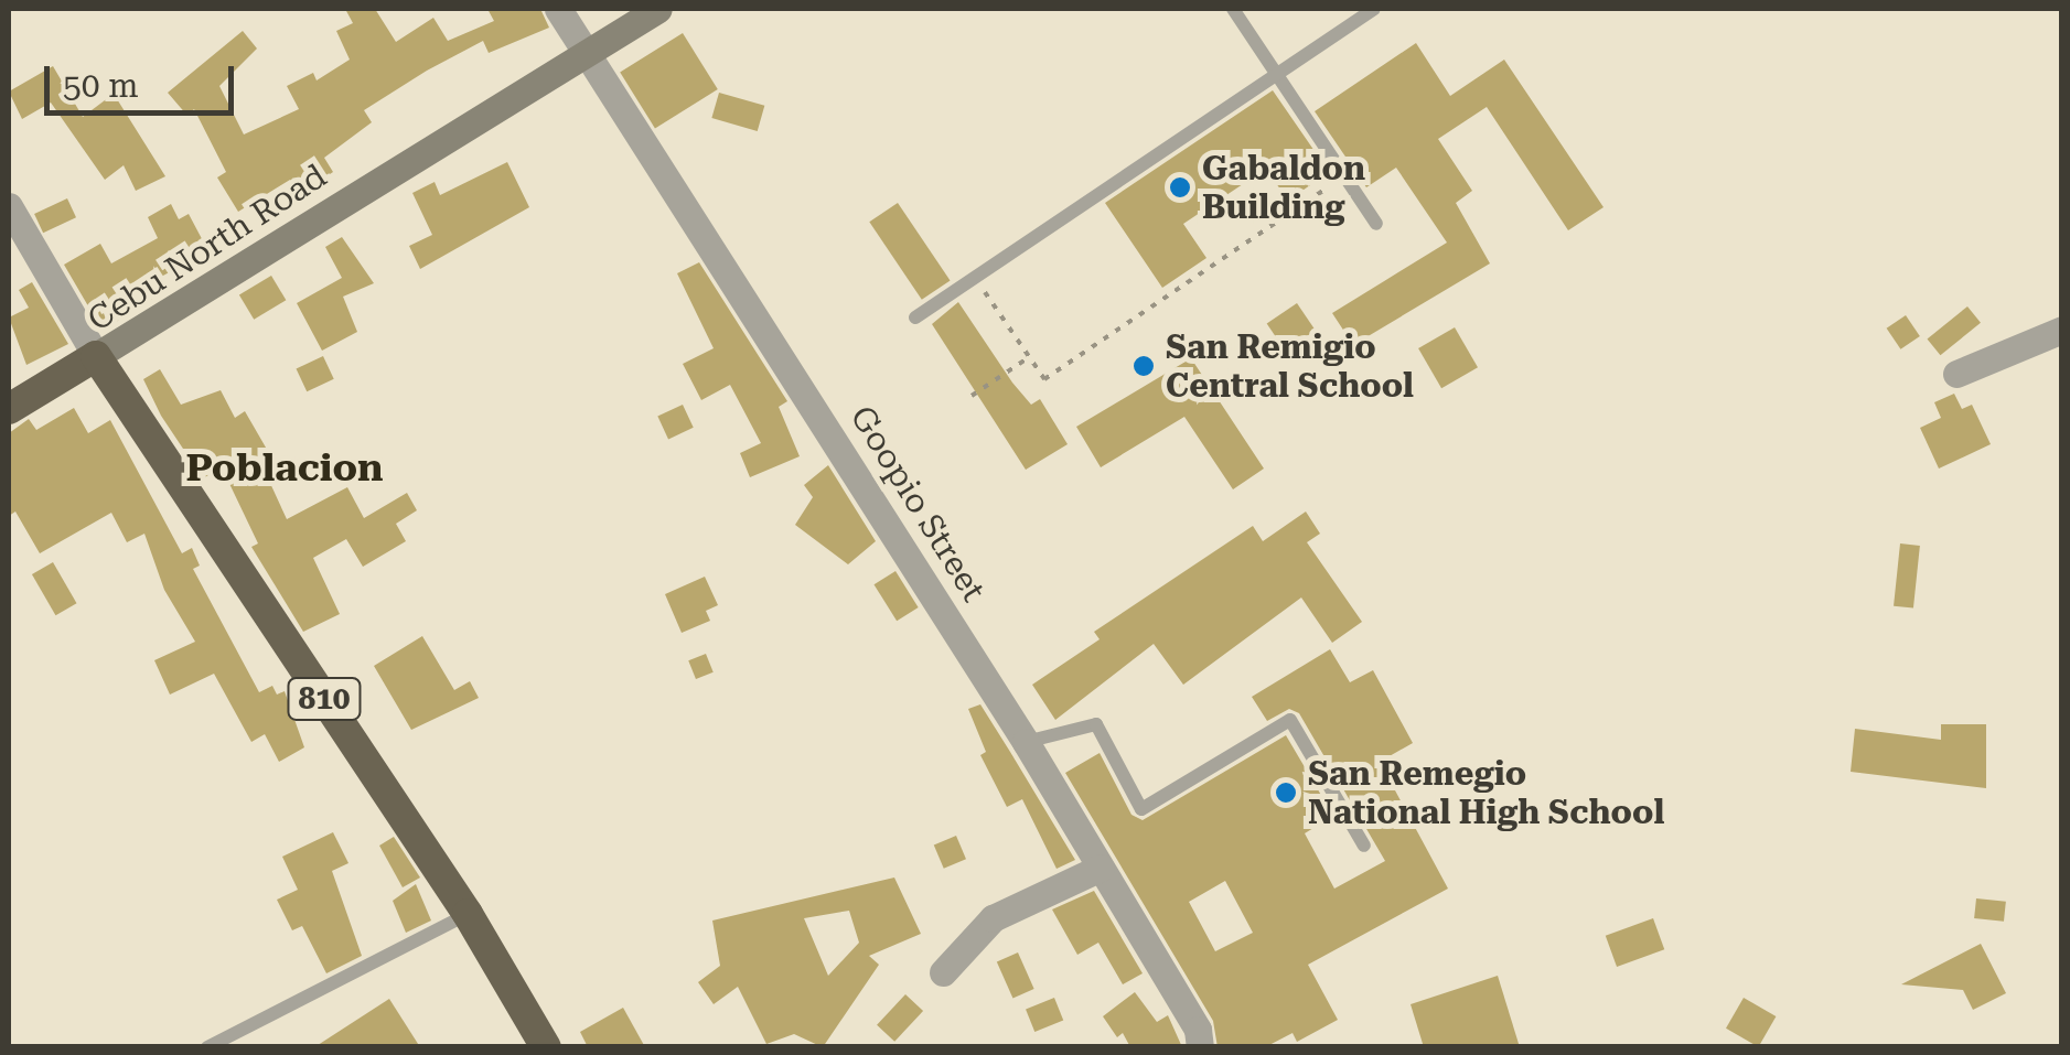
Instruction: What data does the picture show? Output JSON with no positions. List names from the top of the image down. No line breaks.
{"streets":{"highway":["Cebu North Road","810"],"street":["Goopio Street"]},"crossings":[["Cebu North Road","Goopio Street"]],"districts":["Poblacion"],"places":["Gabaldon Building","San Remigio Central School","San Remegio National High School"],"scale_bar":"50 m"}
